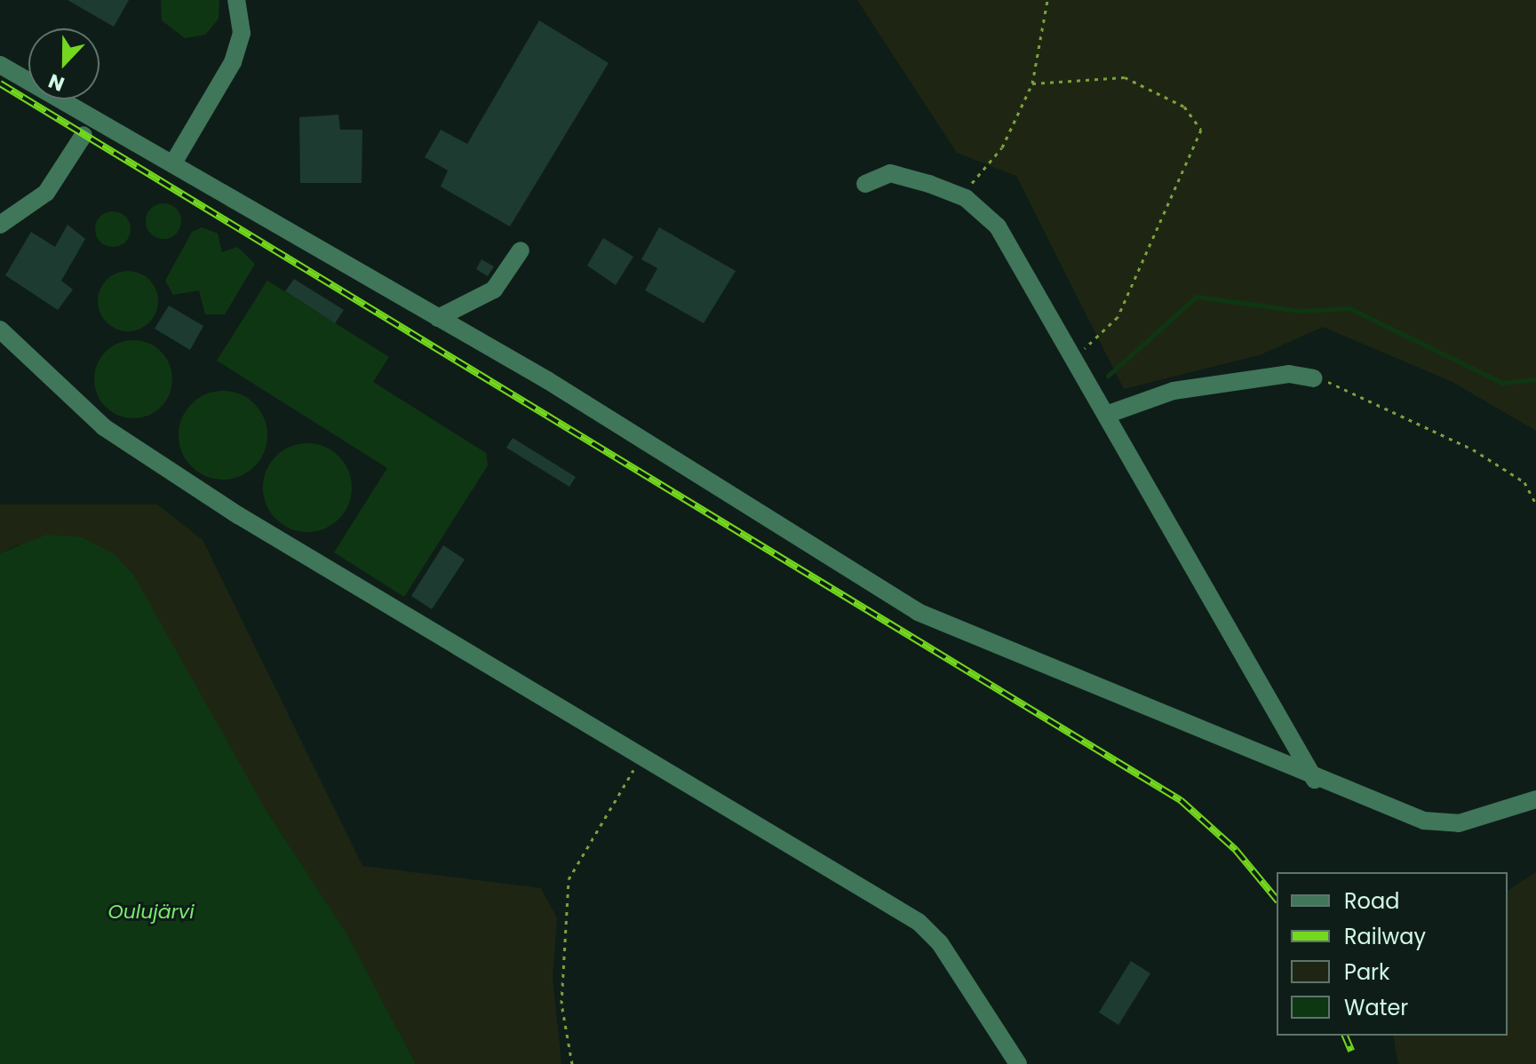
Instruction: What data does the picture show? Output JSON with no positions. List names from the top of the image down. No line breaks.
{"water":["Oulujärvi"],"legend":["Road","Railway","Park","Water"],"north":"bottom"}
